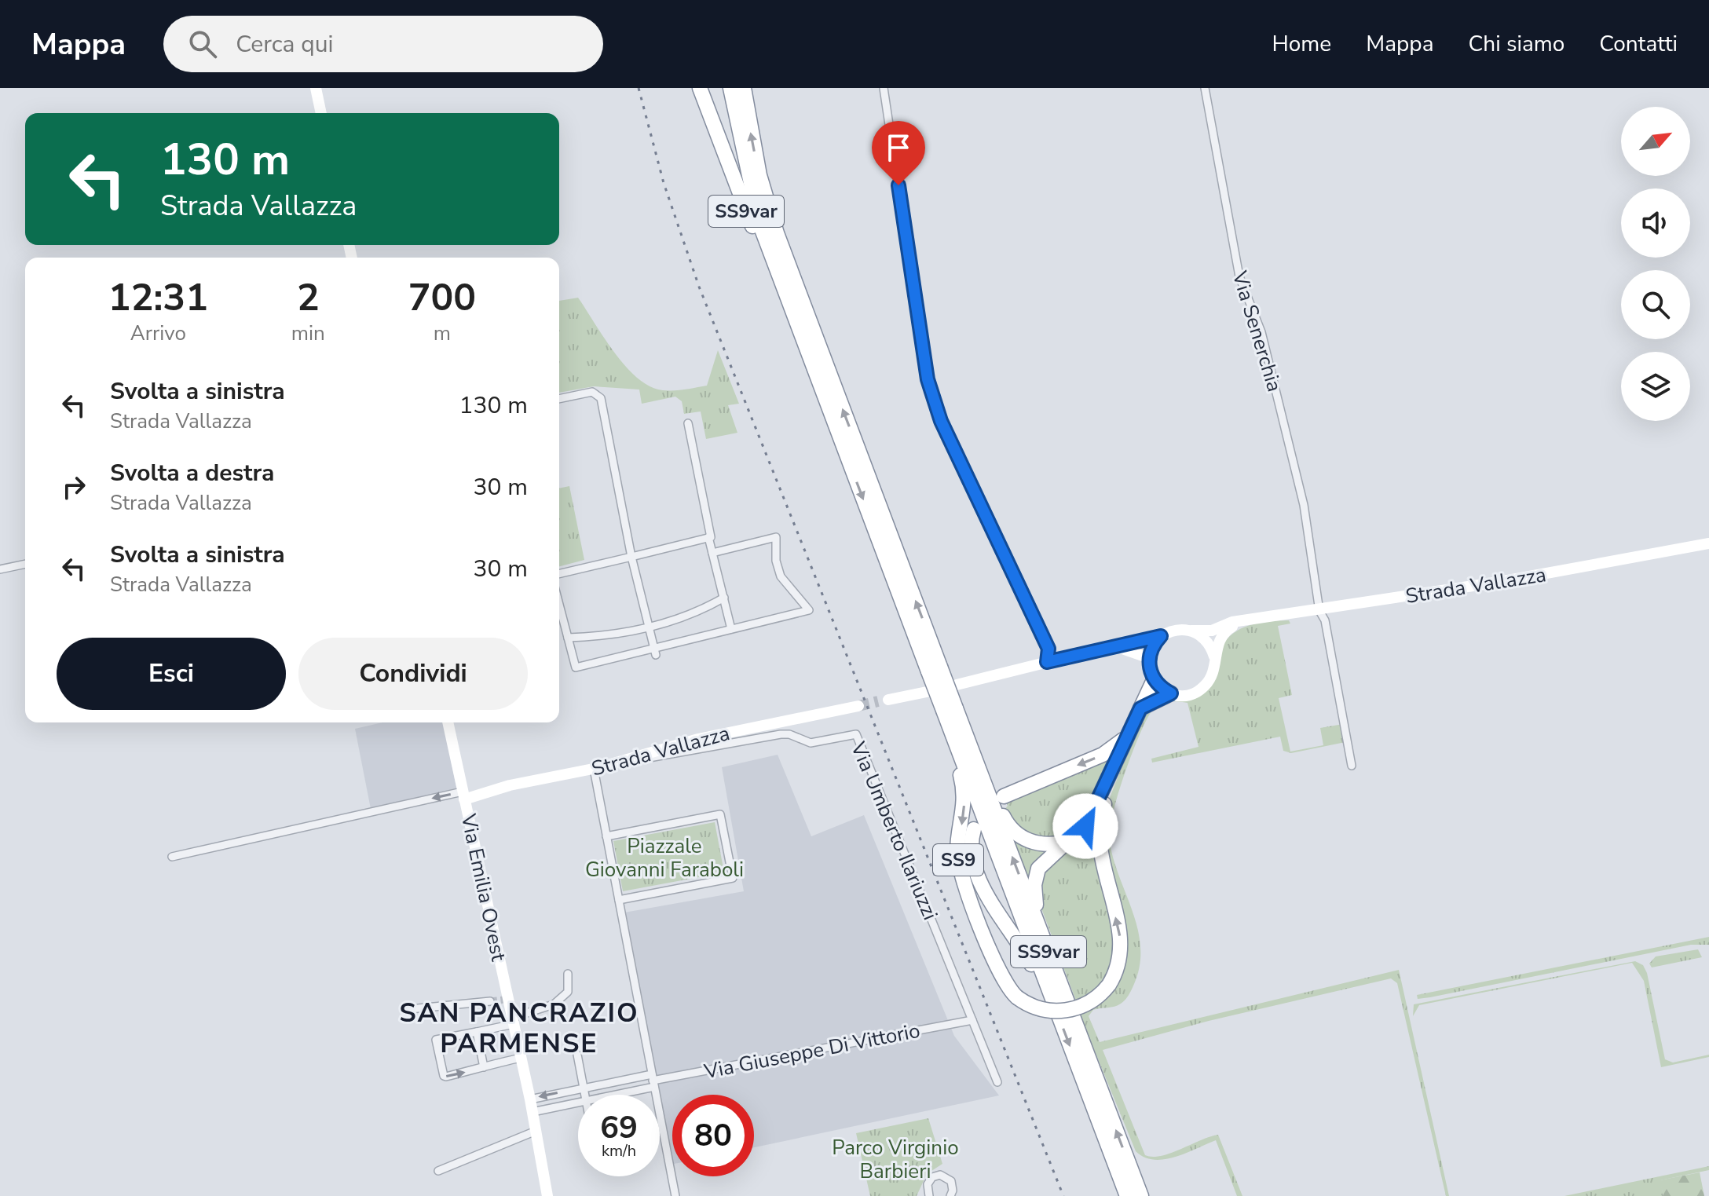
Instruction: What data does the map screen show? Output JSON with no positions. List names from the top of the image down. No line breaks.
{"streets":{"highway":["SS9var","SS9"],"street":["Via Senerchia","Strada Vallazza","Via Umberto Ilariuzzi","Via Emilia Ovest","Via Giuseppe Di Vittorio"]},"crossings":[["SS9var","SS9"],["Via Senerchia","Strada Vallazza"],["Strada Vallazza","Via Umberto Ilariuzzi"],["Strada Vallazza","SS9"],["Strada Vallazza","Via Emilia Ovest"],["Via Umberto Ilariuzzi","Via Giuseppe Di Vittorio"]],"districts":["SAN PANCRAZIO PARMENSE"],"parks":["Piazzale Giovanni Faraboli","Parco Virginio Barbieri"],"north":"top right","page":{"header":"Mappa","search":"Cerca qui","nav":["Home","Mappa","Chi siamo","Contatti"],"turn":["130 m","Strada Vallazza"],"eta":["12:31","Arrivo","2","min","700","m"],"list":[{"name":"Svolta a sinistra","note":"Strada Vallazza","value":"130 m"},{"name":"Svolta a destra","note":"Strada Vallazza","value":"30 m"},{"name":"Svolta a sinistra","note":"Strada Vallazza","value":"30 m"}],"buttons":["Esci","Condividi"],"speed":"69 km/h","limit":"80"}}
